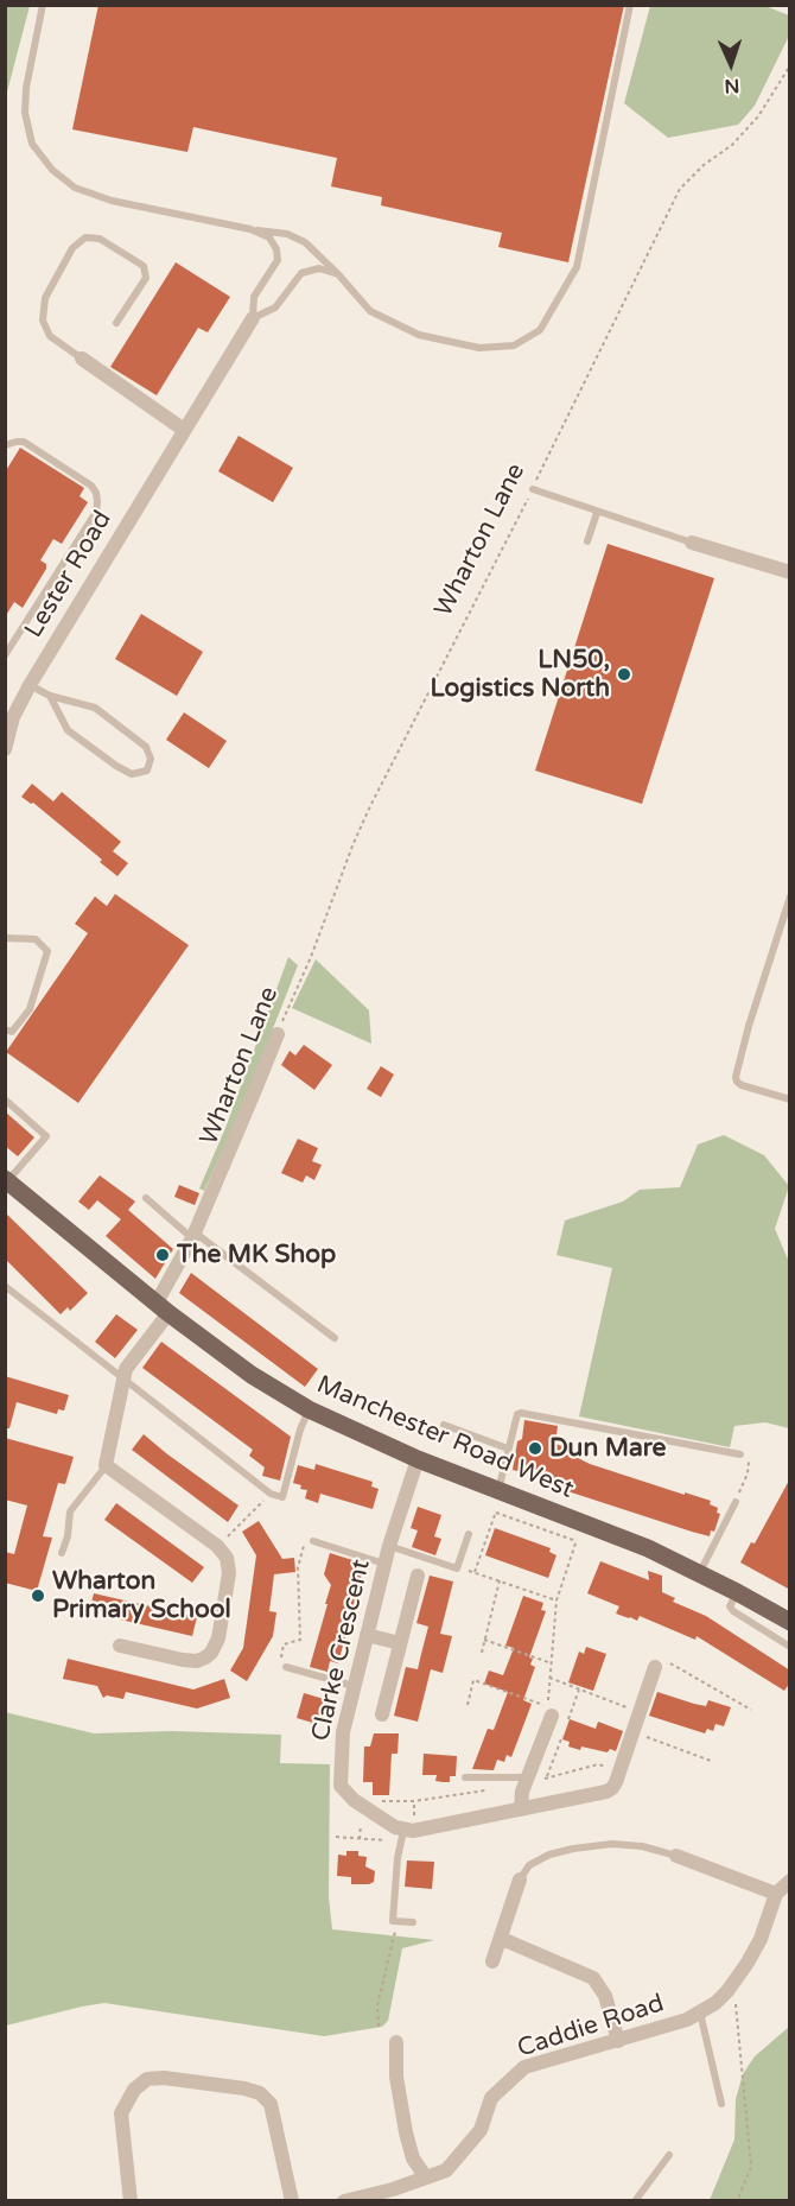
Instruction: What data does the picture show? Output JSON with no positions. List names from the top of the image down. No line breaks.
{"streets":{"main road":["Manchester Road West"],"street":["Wharton Lane","Lester Road","Clarke Crescent","Caddie Road"]},"crossings":[["Wharton Lane","Manchester Road West"],["Manchester Road West","Clarke Crescent"]],"places":["LN50, Logistics North","The MK Shop","Dun Mare","Wharton Primary School"],"north":"bottom"}
